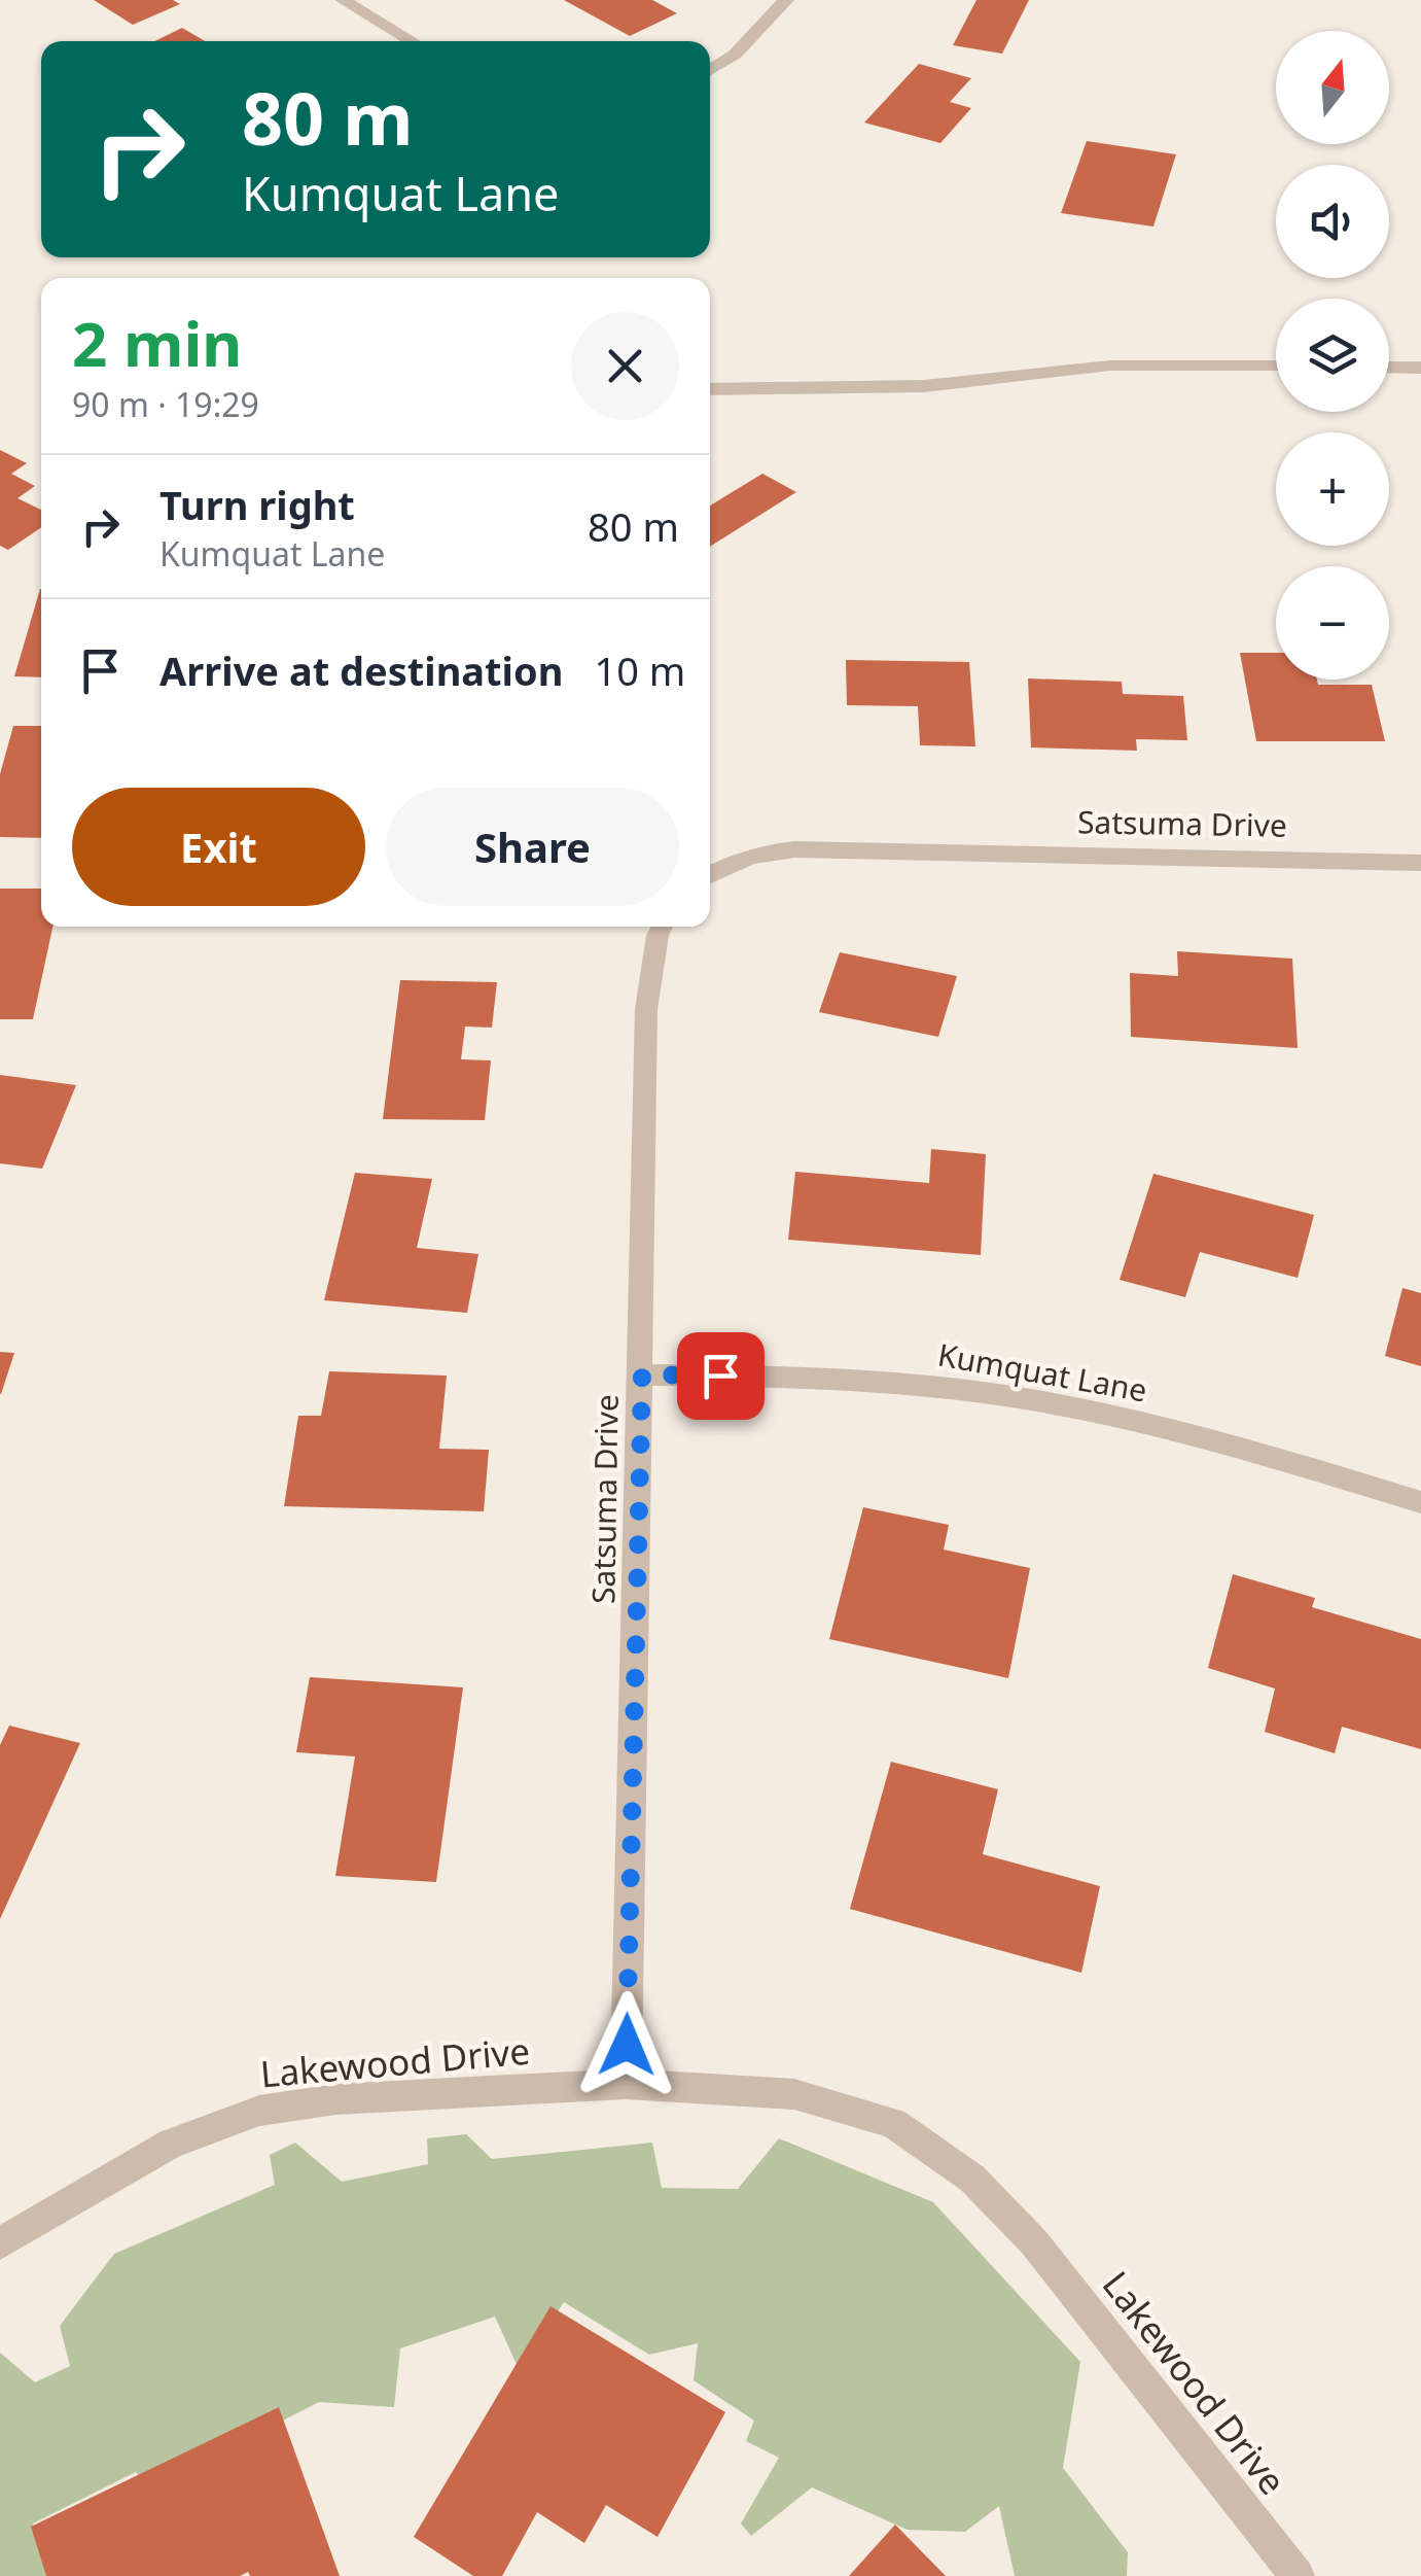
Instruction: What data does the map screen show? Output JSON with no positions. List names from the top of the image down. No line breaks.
{"streets":{"street":["Satsuma Drive","Kumquat Lane","Lakewood Drive"]},"crossings":[["Satsuma Drive","Kumquat Lane"],["Satsuma Drive","Lakewood Drive"]],"north":"top","page":{"map_buttons":["+","−"],"turn":["80 m","Kumquat Lane"],"heading":["2 min","90 m · 19:29"],"list":[{"name":"Turn right","note":"Kumquat Lane","value":"80 m"},{"name":"Arrive at destination","value":"10 m"}],"buttons":["Exit","Share"]}}
